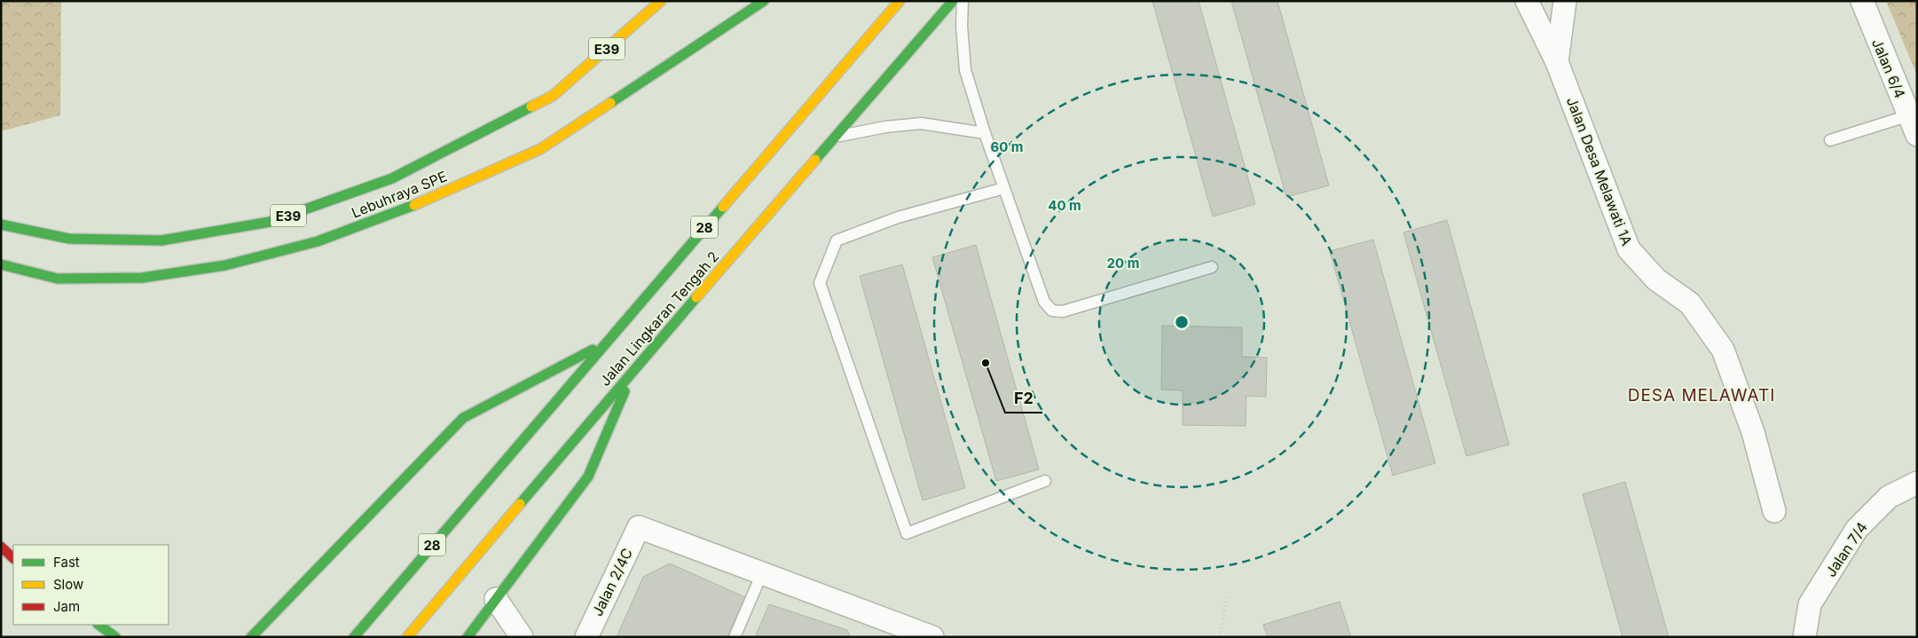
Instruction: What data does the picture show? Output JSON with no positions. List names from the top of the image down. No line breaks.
{"streets":{"highway":["E39","Lebuhraya SPE","28","Jalan Lingkaran Tengah 2"],"street":["Jalan 6/4","Jalan Desa Melawati 1A","Jalan 7/4","Jalan 2/4C"]},"districts":["DESA MELAWATI"],"places":["F2"],"legend":["Fast","Slow","Jam"],"rings":["60 m","40 m","20 m"]}
